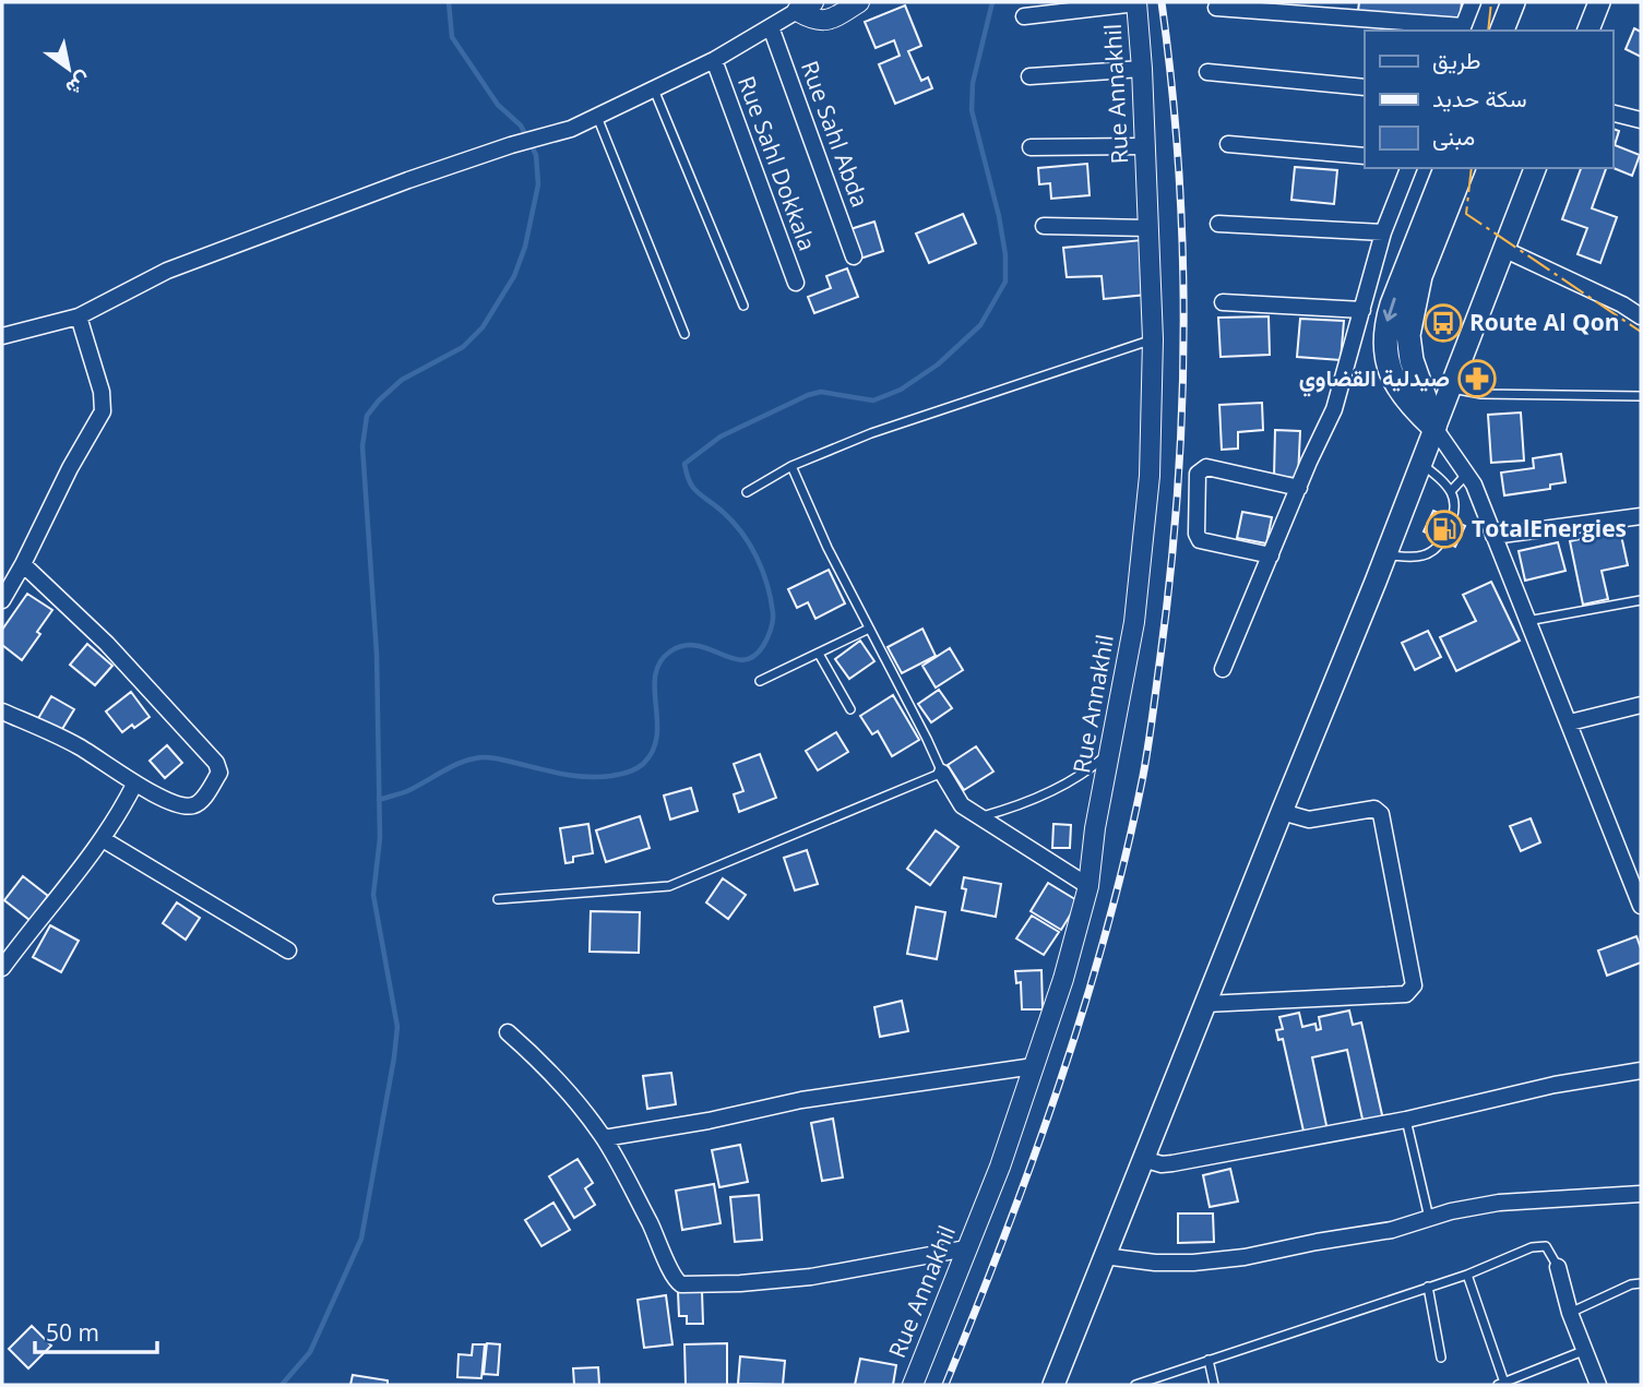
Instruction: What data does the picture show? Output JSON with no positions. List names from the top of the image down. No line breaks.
{"streets":{"street":["Rue Annakhil","Rue Sahl Abda","Rue Sahl Dokkala"]},"places":{"bus stop":["Route Al Qon"],"pharmacy":["صيدلية القضاوي"],"fuel station":["TotalEnergies"]},"legend":["طريق","سكة حديد","مبنى"],"scale_bar":"50 m","north":"bottom right"}
